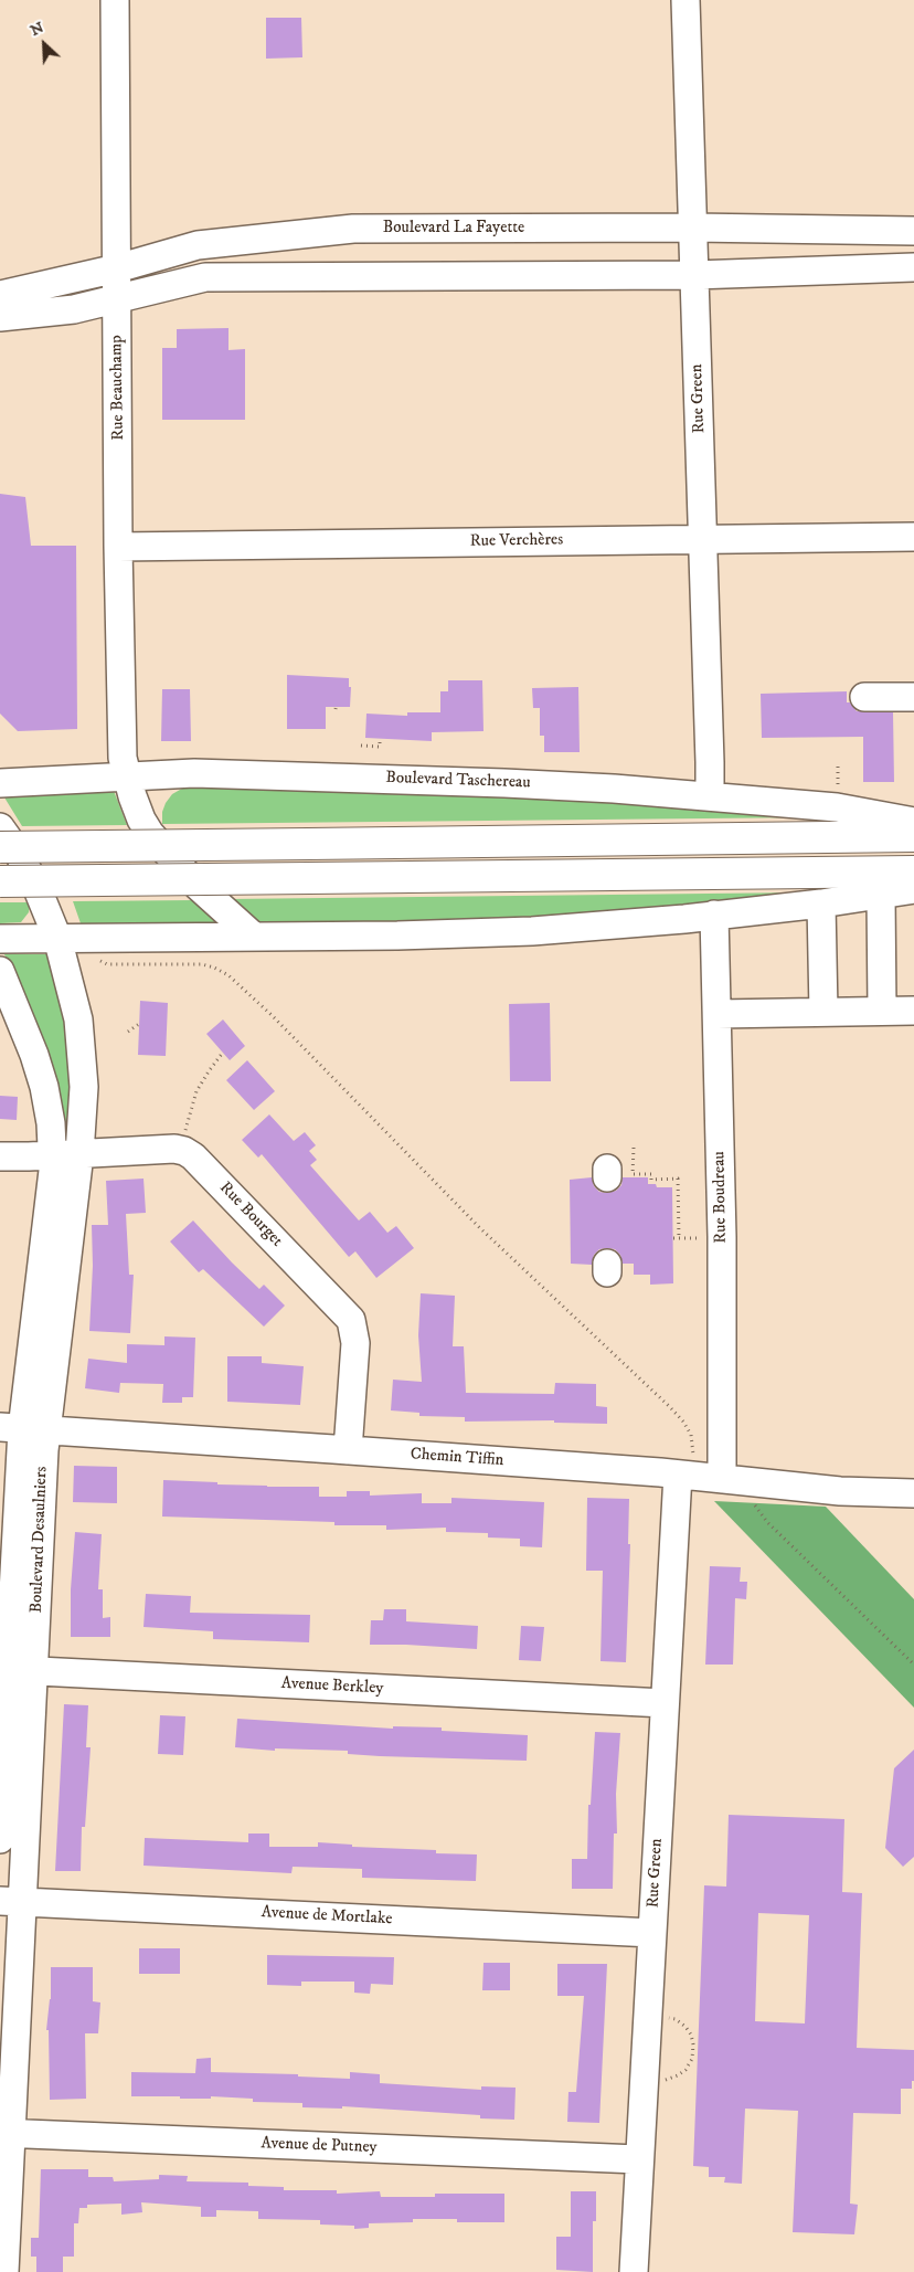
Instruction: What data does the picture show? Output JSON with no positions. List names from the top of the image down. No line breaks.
{"streets":{"street":["Boulevard La Fayette","Rue Beauchamp","Rue Green","Rue Verchères","Boulevard Taschereau","Rue Boudreau","Rue Bourget","Chemin Tiffin","Boulevard Desaulniers","Avenue Berkley","Avenue de Mortlake","Avenue de Putney"]},"crossings":[["Boulevard La Fayette","Rue Beauchamp"],["Boulevard La Fayette","Rue Green"],["Rue Beauchamp","Rue Verchères"],["Rue Beauchamp","Boulevard Taschereau"],["Rue Green","Rue Verchères"],["Rue Green","Boulevard Taschereau"],["Rue Green","Chemin Tiffin"],["Rue Green","Avenue Berkley"],["Rue Green","Avenue de Mortlake"],["Rue Green","Avenue de Putney"],["Rue Boudreau","Chemin Tiffin"],["Rue Bourget","Chemin Tiffin"],["Chemin Tiffin","Boulevard Desaulniers"],["Boulevard Desaulniers","Avenue Berkley"],["Boulevard Desaulniers","Avenue de Mortlake"],["Boulevard Desaulniers","Avenue de Putney"]],"north":"top left"}
